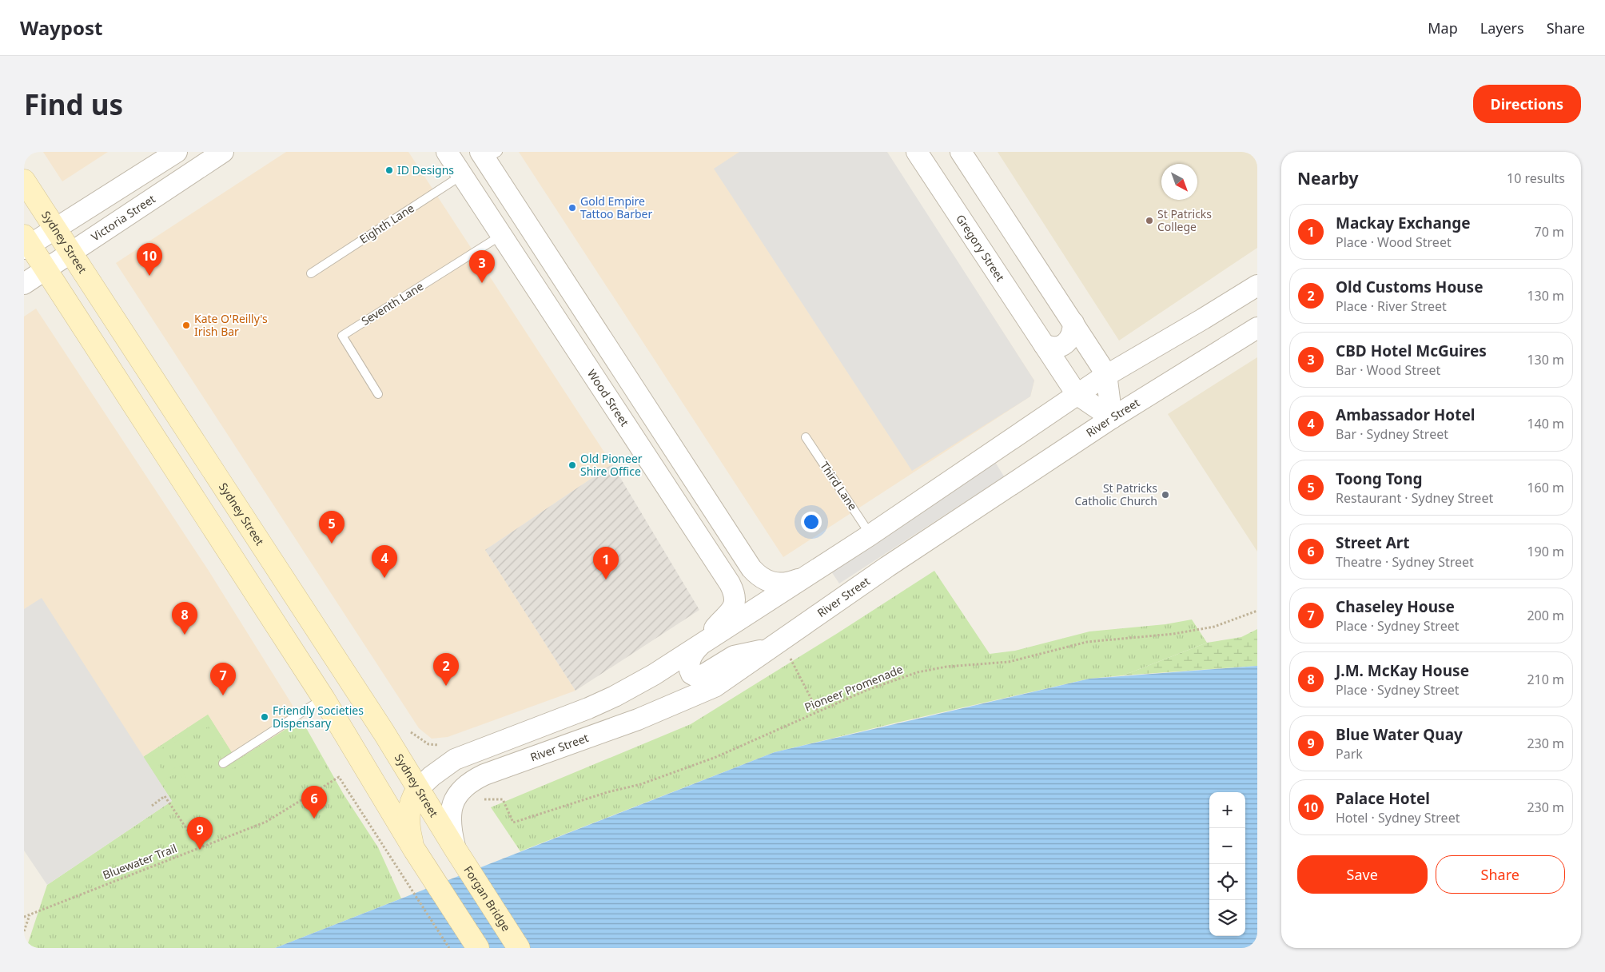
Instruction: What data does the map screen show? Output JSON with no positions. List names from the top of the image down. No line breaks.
{"streets":{"main road":["Sydney Street","Forgan Bridge"],"street":["Victoria Street","Gregory Street","Wood Street","River Street"],"lane":["Eighth Lane","Seventh Lane","Third Lane"],"path":["Pioneer Promenade","Bluewater Trail"]},"crossings":[["Victoria Street","Sydney Street"],["Eighth Lane","Wood Street"],["Sydney Street","River Street"],["Sydney Street","Forgan Bridge"],["Gregory Street","River Street"],["Seventh Lane","Wood Street"],["Wood Street","River Street"],["River Street","Forgan Bridge"]],"places":["ID Designs","Gold Empire Tattoo Barber","St Patricks College","Kate O'Reilly's Irish Bar","Old Pioneer Shire Office","St Patricks Catholic Church","Friendly Societies Dispensary"],"north":"bottom right","page":{"header":"Waypost","nav":["Map","Layers","Share"],"buttons":["Directions",["Save","Share"]],"title":"Find us","heading":["Nearby","10 results"],"list":[{"mark":"1","name":"Mackay Exchange","note":"Place · Wood Street","value":"70 m"},{"mark":"2","name":"Old Customs House","note":"Place · River Street","value":"130 m"},{"mark":"3","name":"CBD Hotel McGuires","note":"Bar · Wood Street","value":"130 m"},{"mark":"4","name":"Ambassador Hotel","note":"Bar · Sydney Street","value":"140 m"},{"mark":"5","name":"Toong Tong","note":"Restaurant · Sydney Street","value":"160 m"},{"mark":"6","name":"Street Art","note":"Theatre · Sydney Street","value":"190 m"},{"mark":"7","name":"Chaseley House","note":"Place · Sydney Street","value":"200 m"},{"mark":"8","name":"J.M. McKay House","note":"Place · Sydney Street","value":"210 m"},{"mark":"9","name":"Blue Water Quay","note":"Park","value":"230 m"},{"mark":"10","name":"Palace Hotel","note":"Hotel · Sydney Street","value":"230 m"}],"pins":["10","3","5","4","1","8","2","7","6","9"],"map_buttons":["+","−"]}}
